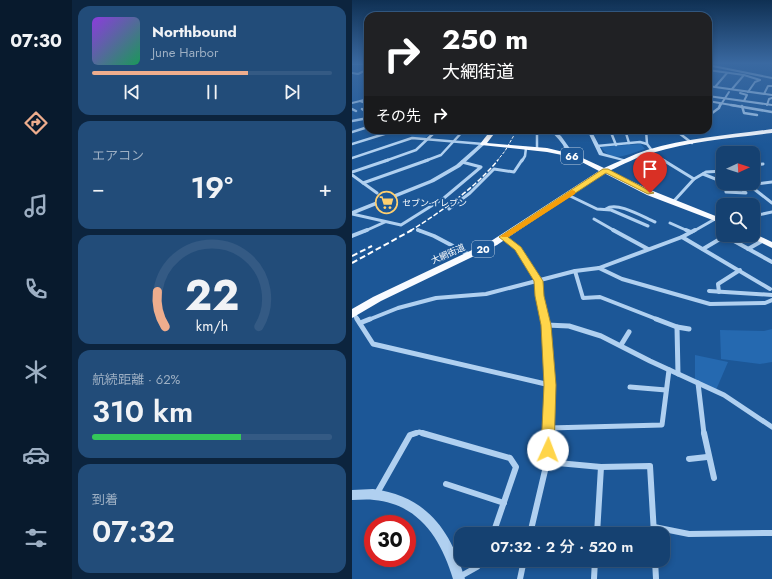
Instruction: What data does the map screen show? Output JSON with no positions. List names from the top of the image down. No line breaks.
{"streets":{"main road":["66","20","大網街道"]},"crossings":[["66","大網街道"]],"places":{"supermarket":["セブン-イレブン"]},"north":"right","page":{"tabs":"07:30","turn":["250 m","大網街道"],"song":["Northbound","June Harbor"],"then":"その先","tile":["エアコン",["航続距離 · 62%","310 km"],["到着","07:32"]],"heat":["−","19°","+"],"limit":"30","trip":"07:32 · 2 分 · 520 m","gauge":["22","km/h"]}}
